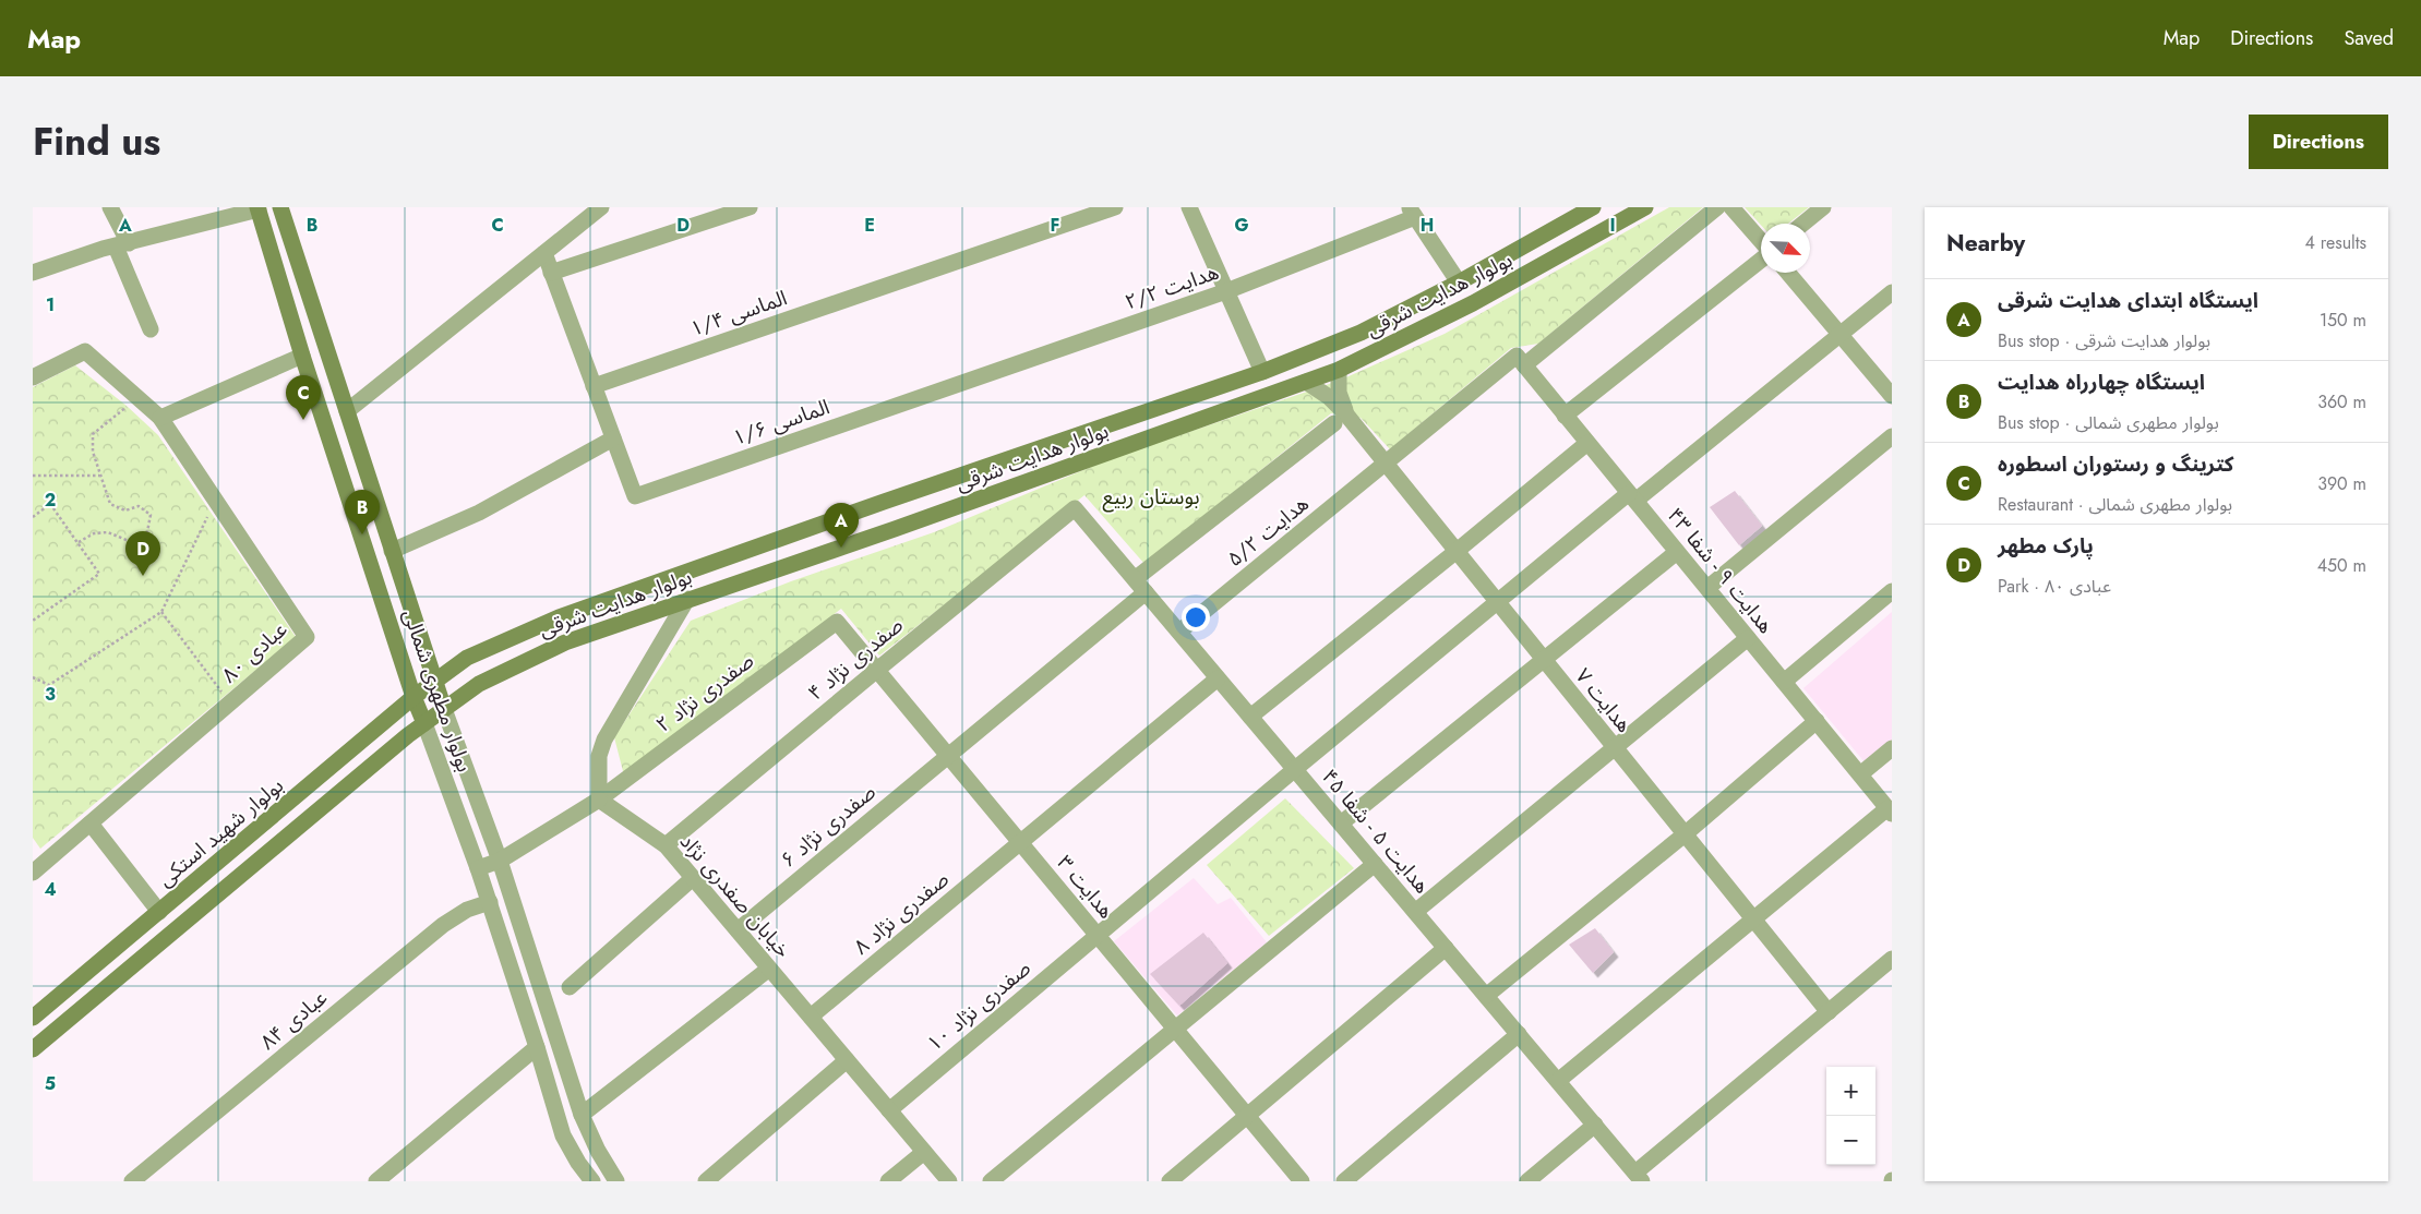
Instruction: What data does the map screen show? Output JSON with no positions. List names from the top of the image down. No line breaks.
{"streets":{"main road":["بولوار هدایت شرقی","بولوار مطهری شمالی","بولوار شهید استکی"],"street":["هدایت ۲/۲","الماسی ۱/۴","الماسی ۱/۶","هدایت ۵/۲","هدایت ۹ - شفا ۴۳","عبادی ۸۰","صفدری نژاد ۴","صفدری نژاد ۲","هدایت ۷","صفدری نژاد ۶","هدایت ۵ - شفا ۴۵","هدایت ۳","خیابان صفدری نژاد","صفدری نژاد ۸","صفدری نژاد ۱۰","عبادی ۸۴"]},"crossings":[["هدایت ۲/۲","الماسی ۱/۶"],["بولوار هدایت شرقی","بولوار مطهری شمالی"],["بولوار هدایت شرقی","هدایت ۷"],["بولوار هدایت شرقی","بولوار شهید استکی"],["هدایت ۵/۲","هدایت ۹ - شفا ۴۳"],["هدایت ۵/۲","هدایت ۷"],["هدایت ۵/۲","هدایت ۵ - شفا ۴۵"],["هدایت ۹ - شفا ۴۳","صفدری نژاد ۱۰"],["صفدری نژاد ۴","هدایت ۵ - شفا ۴۵"],["صفدری نژاد ۴","هدایت ۳"],["صفدری نژاد ۴","خیابان صفدری نژاد"],["بولوار مطهری شمالی","صفدری نژاد ۲"],["بولوار مطهری شمالی","بولوار شهید استکی"],["بولوار مطهری شمالی","عبادی ۸۴"],["صفدری نژاد ۲","هدایت ۳"],["صفدری نژاد ۲","خیابان صفدری نژاد"],["هدایت ۷","صفدری نژاد ۱۰"],["صفدری نژاد ۶","هدایت ۵ - شفا ۴۵"],["صفدری نژاد ۶","هدایت ۳"],["صفدری نژاد ۶","خیابان صفدری نژاد"],["هدایت ۵ - شفا ۴۵","صفدری نژاد ۸"],["هدایت ۵ - شفا ۴۵","صفدری نژاد ۱۰"],["هدایت ۳","صفدری نژاد ۸"],["هدایت ۳","صفدری نژاد ۱۰"],["خیابان صفدری نژاد","صفدری نژاد ۸"],["خیابان صفدری نژاد","صفدری نژاد ۱۰"]],"parks":["بوستان ربیع"],"north":"bottom right","page":{"header":"Map","nav":["Map","Directions","Saved"],"title":"Find us","buttons":"Directions","heading":["Nearby","4 results"],"list":[{"mark":"A","name":"ایستگاه ابتدای هدایت شرقی","note":"Bus stop · بولوار هدایت شرقی","value":"150 m"},{"mark":"B","name":"ایستگاه چهارراه هدایت","note":"Bus stop · بولوار مطهری شمالی","value":"360 m"},{"mark":"C","name":"کترینگ و رستوران اسطوره","note":"Restaurant · بولوار مطهری شمالی","value":"390 m"},{"mark":"D","name":"پارک مطهر","note":"Park · عبادی ۸۰","value":"450 m"}],"pins":["C","B","A","D"],"map_buttons":["+","−"]},"grid":{"columns":["A","B","C","D","E","F","G","H","I"],"rows":["1","2","3","4","5"]}}
